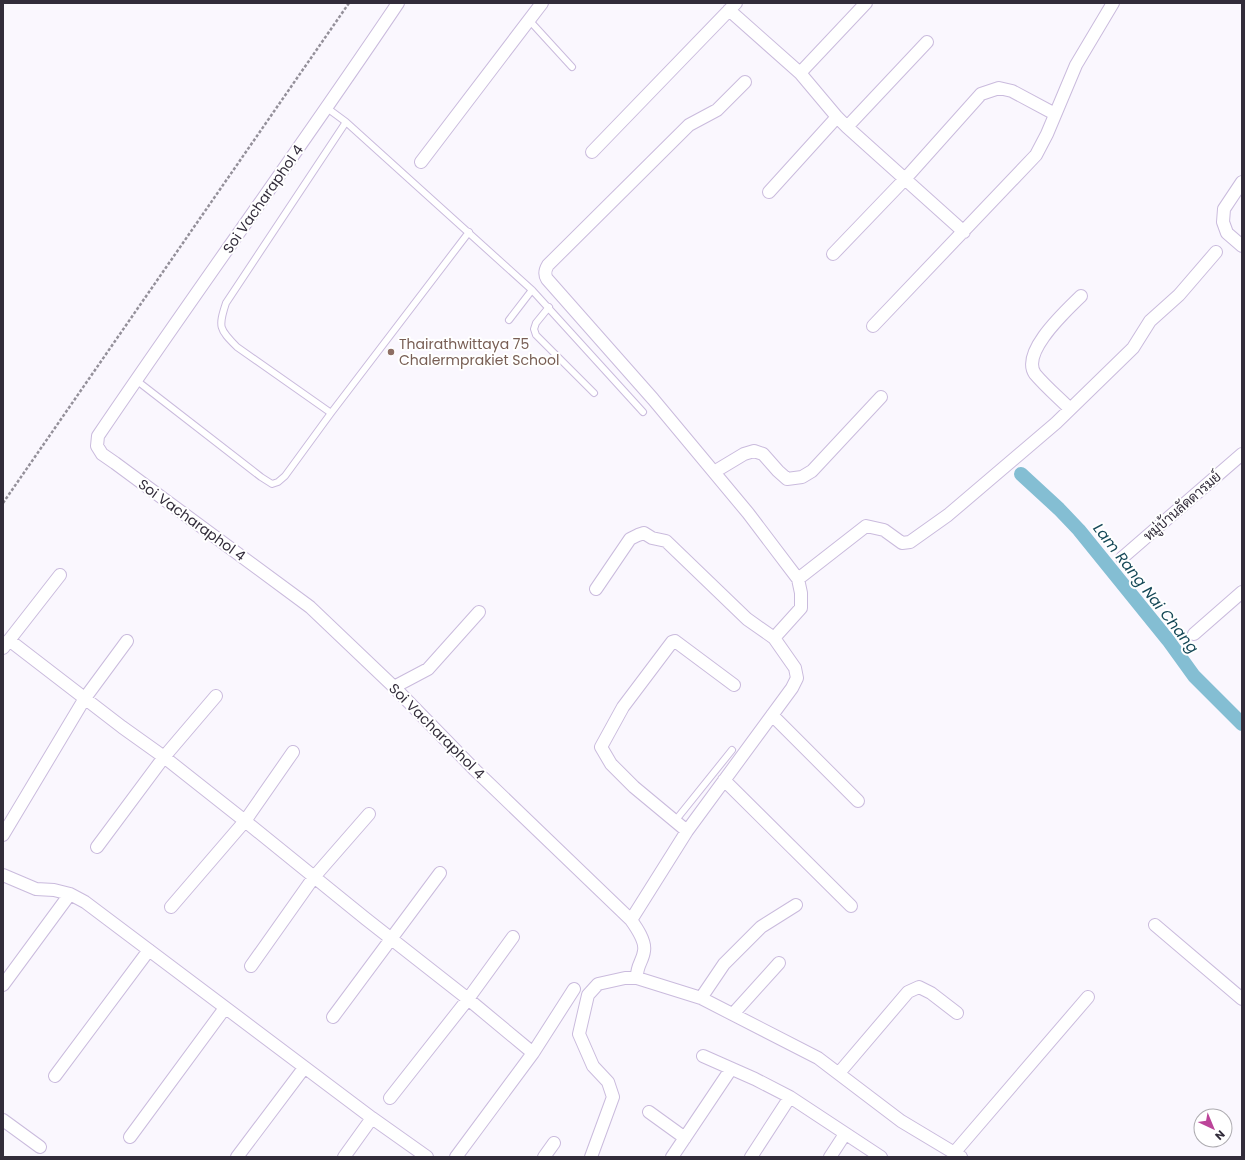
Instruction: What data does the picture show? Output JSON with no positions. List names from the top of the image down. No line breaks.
{"streets":{"street":["Soi Vacharaphol 4","หมู่บ้านลัดดารมย์"]},"water":["Lam Rang Nai Chang"],"places":["Thairathwittaya 75 Chalermprakiet School"],"north":"bottom right"}
